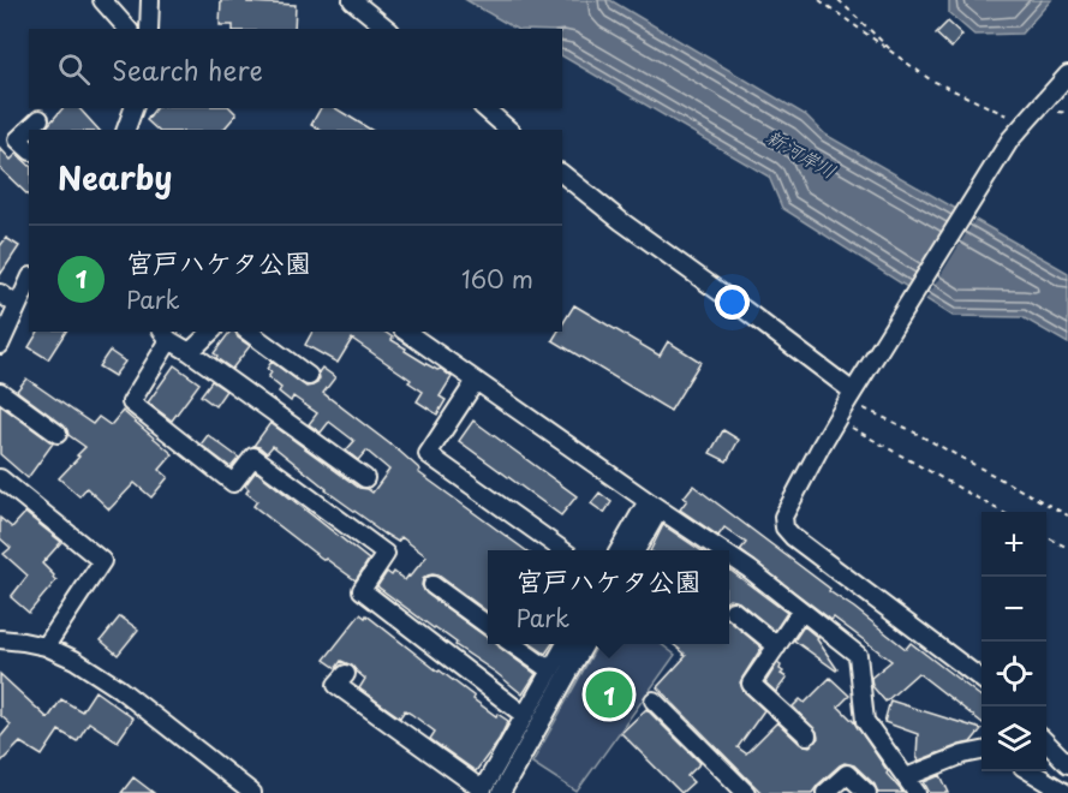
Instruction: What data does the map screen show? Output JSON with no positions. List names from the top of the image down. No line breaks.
{"water":["新河岸川"],"page":{"search":"Search here","heading":"Nearby","list":[{"mark":"1","name":"宮戸ハケタ公園","note":"Park","value":"160 m"}],"map_buttons":["+","−"],"popup":["宮戸ハケタ公園","Park"],"pins":"1"}}
